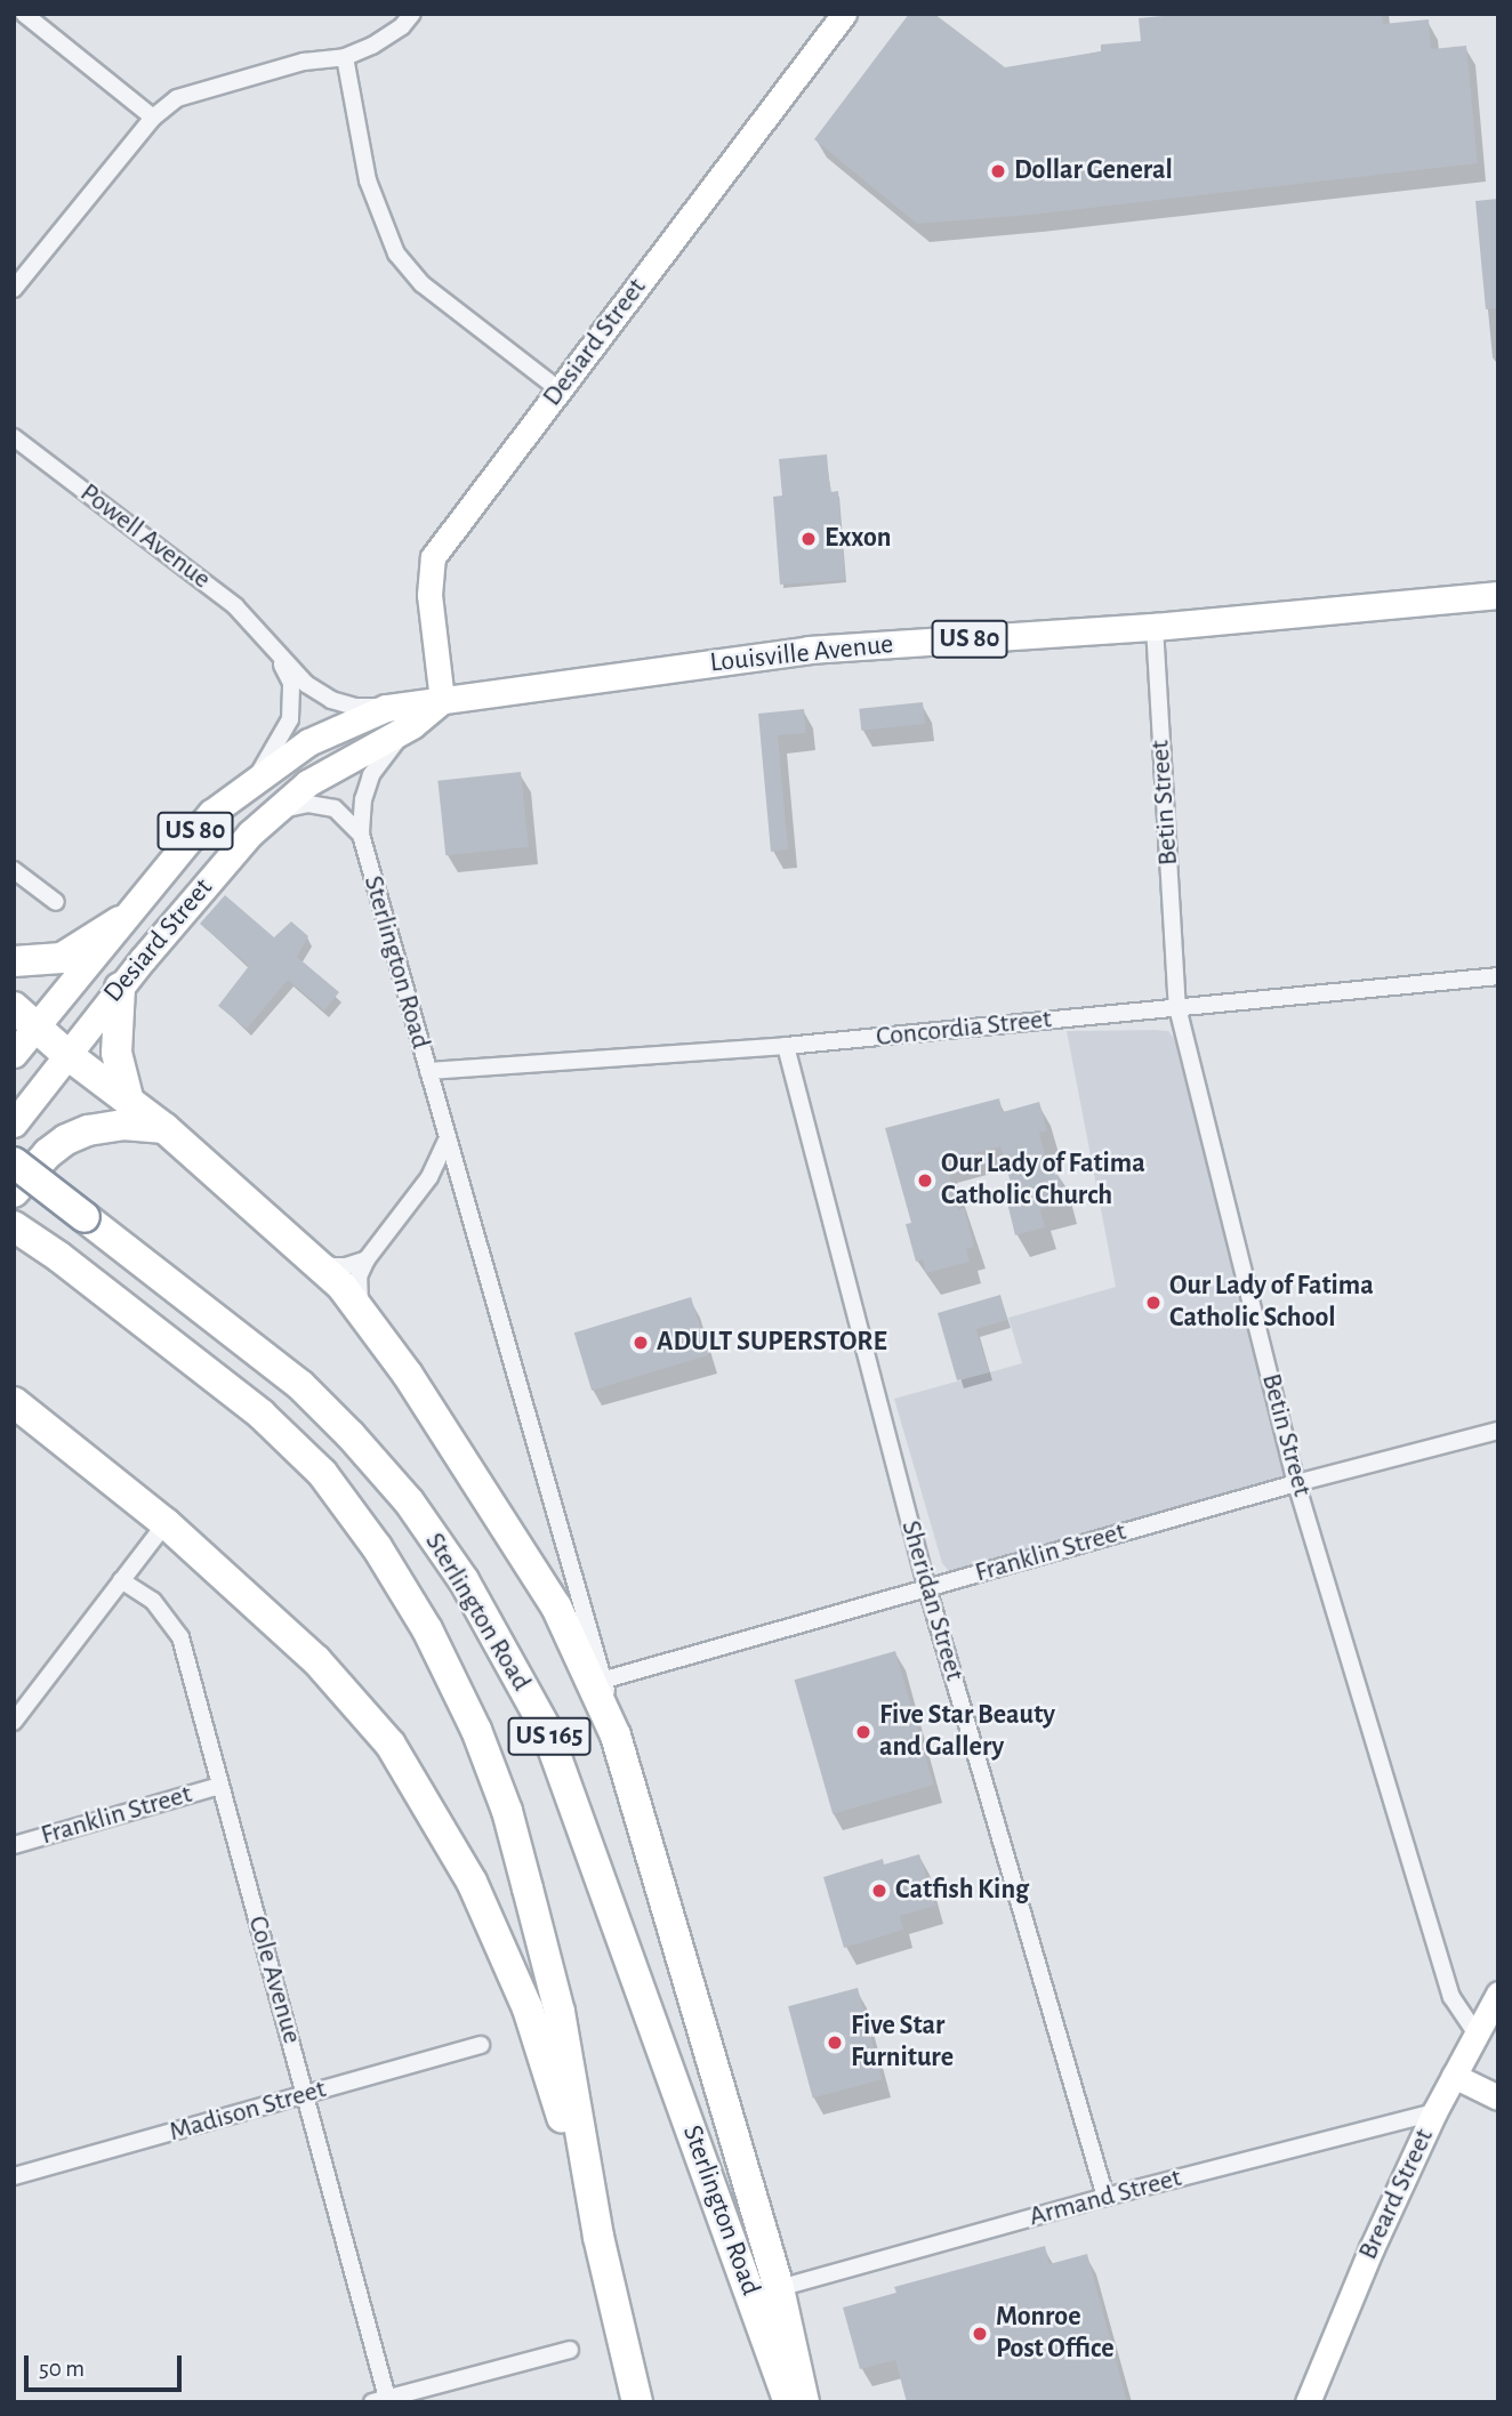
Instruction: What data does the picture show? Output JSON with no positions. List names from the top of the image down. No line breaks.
{"streets":{"highway":["Sterlington Road","US 165"],"main road":["Desiard Street","US 80","Louisville Avenue"],"street":["Powell Avenue","Betin Street","Concordia Street","Franklin Street","Sheridan Street","Cole Avenue","Madison Street","Breard Street","Armand Street"]},"crossings":[["Desiard Street","Powell Avenue"],["Desiard Street","Louisville Avenue"],["Desiard Street","Sterlington Road"],["Louisville Avenue","Betin Street"],["Betin Street","Concordia Street"],["Betin Street","Franklin Street"],["Betin Street","Breard Street"],["Sterlington Road","Concordia Street"],["Sterlington Road","Franklin Street"],["Concordia Street","Sheridan Street"],["Franklin Street","Sheridan Street"],["Franklin Street","Cole Avenue"],["Sheridan Street","Armand Street"],["Cole Avenue","Madison Street"],["Breard Street","Armand Street"]],"places":["Dollar General","Exxon","Our Lady of Fatima Catholic Church","Our Lady of Fatima Catholic School","ADULT SUPERSTORE","Five Star Beauty and Gallery","Catfish King","Five Star Furniture","Monroe Post Office"],"scale_bar":"50 m"}
